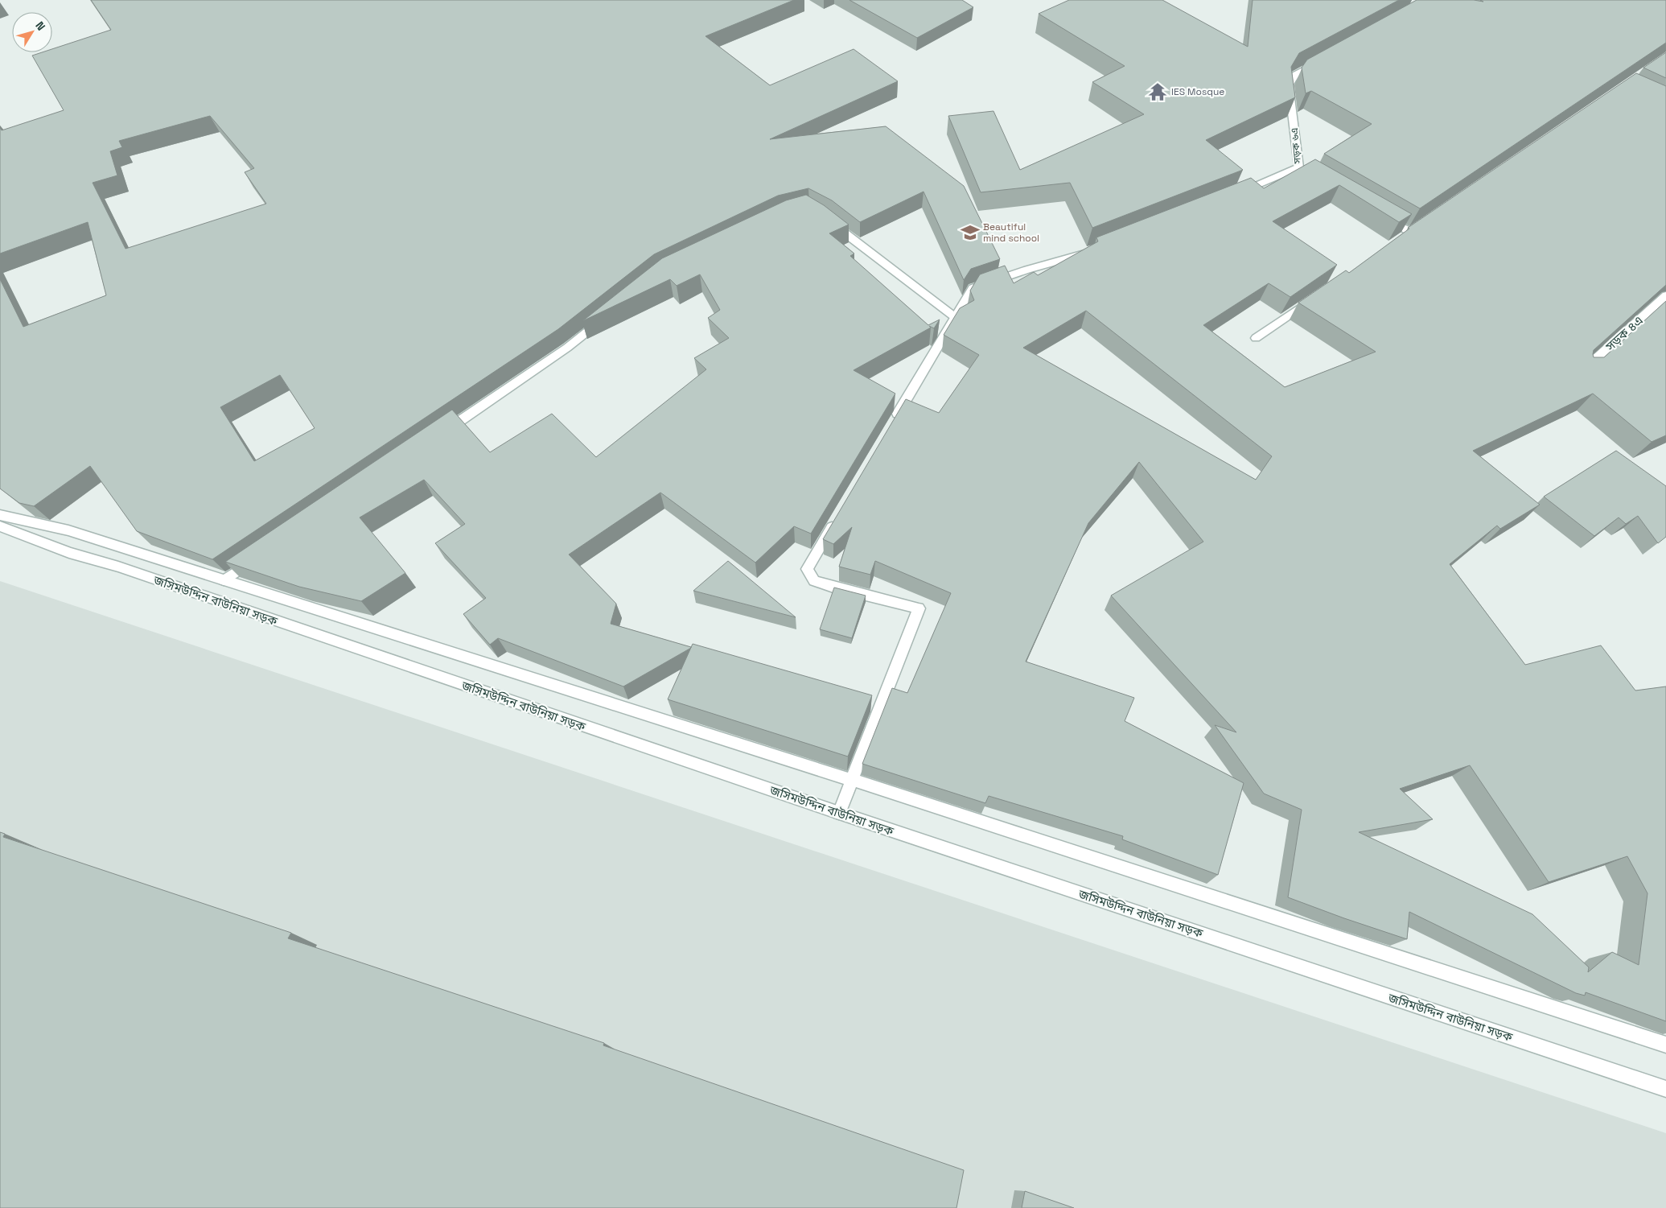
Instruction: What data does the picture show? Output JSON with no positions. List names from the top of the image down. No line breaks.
{"streets":{"street":["সড়ক ৬এ","সড়ক ৪এ","জসিমউদ্দিন বাউনিয়া সড়ক"]},"places":{"temple":["IES Mosque"],"school or university":["Beautiful mind school"]},"north":"top right"}
